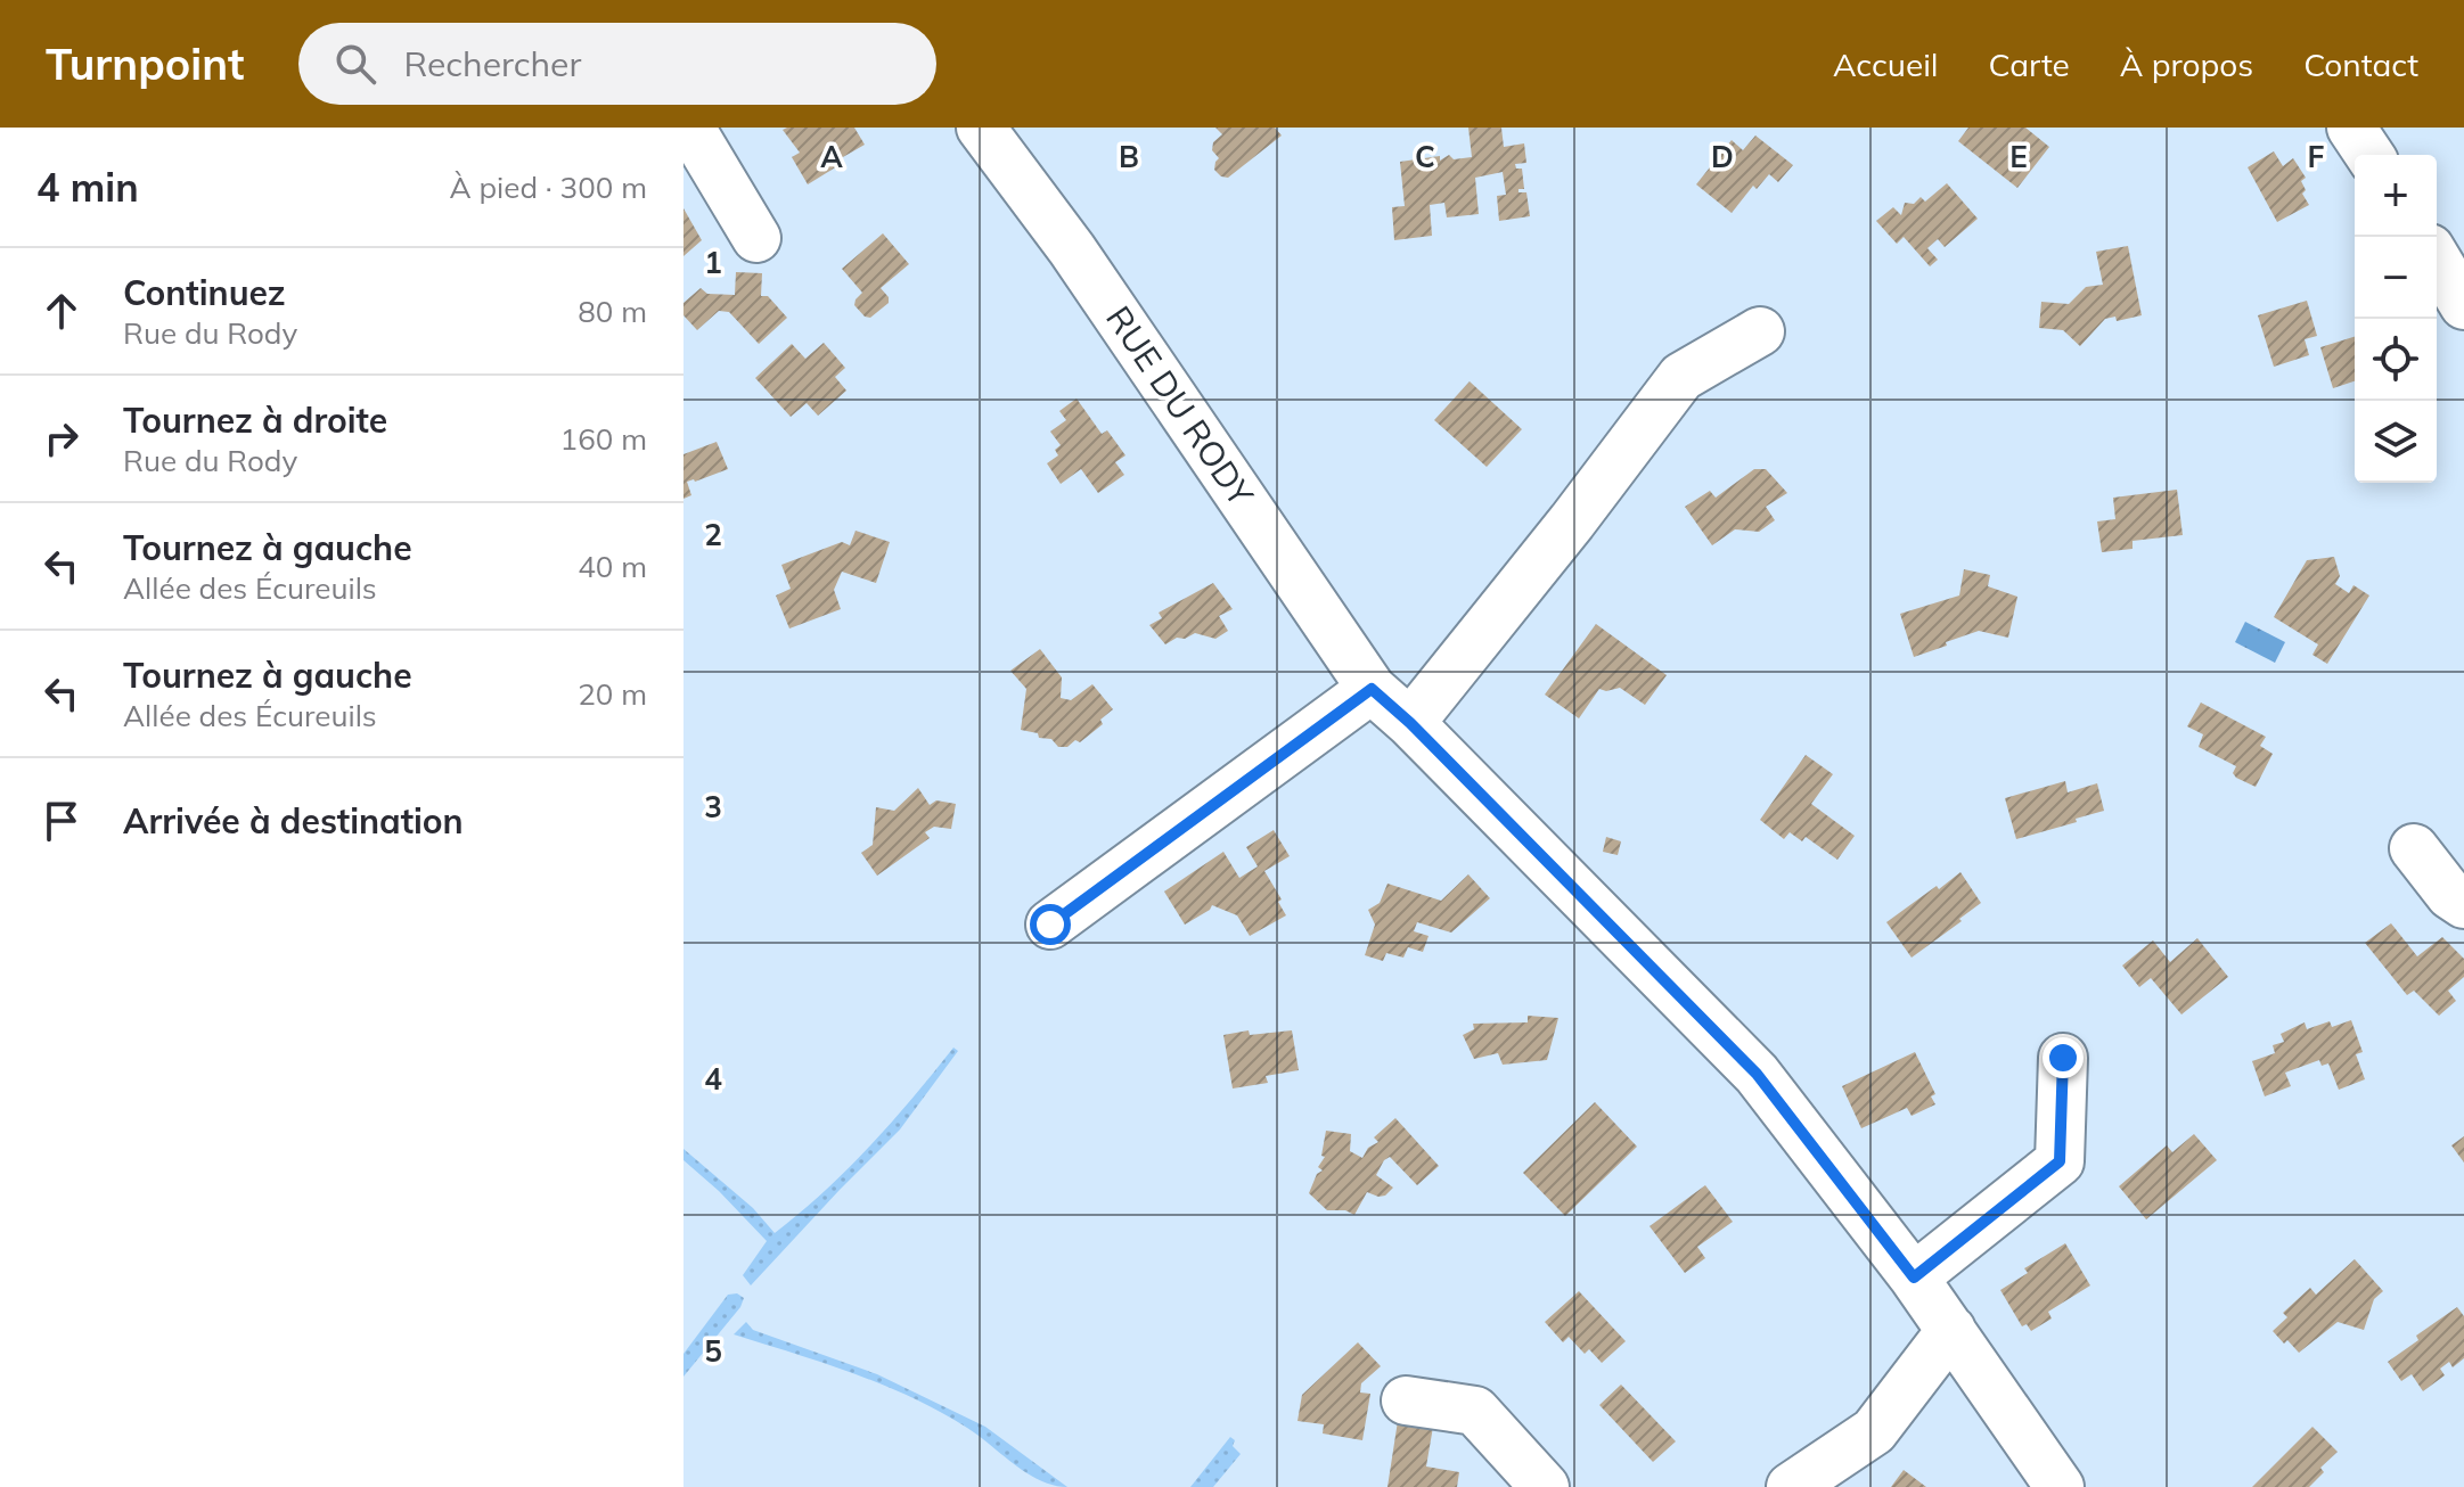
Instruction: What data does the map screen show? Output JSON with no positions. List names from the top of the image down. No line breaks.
{"streets":{"street":["RUE DU RODY"]},"page":{"header":"Turnpoint","search":"Rechercher","nav":["Accueil","Carte","À propos","Contact"],"heading":["4 min","À pied · 300 m"],"map_buttons":["+","−"],"list":[["Continuez","Rue du Rody","80 m"],["Tournez à droite","Rue du Rody","160 m"],["Tournez à gauche","Allée des Écureuils","40 m"],["Tournez à gauche","Allée des Écureuils","20 m"],"Arrivée à destination"]},"grid":{"columns":["A","B","C","D","E","F"],"rows":["1","2","3","4","5"]}}
